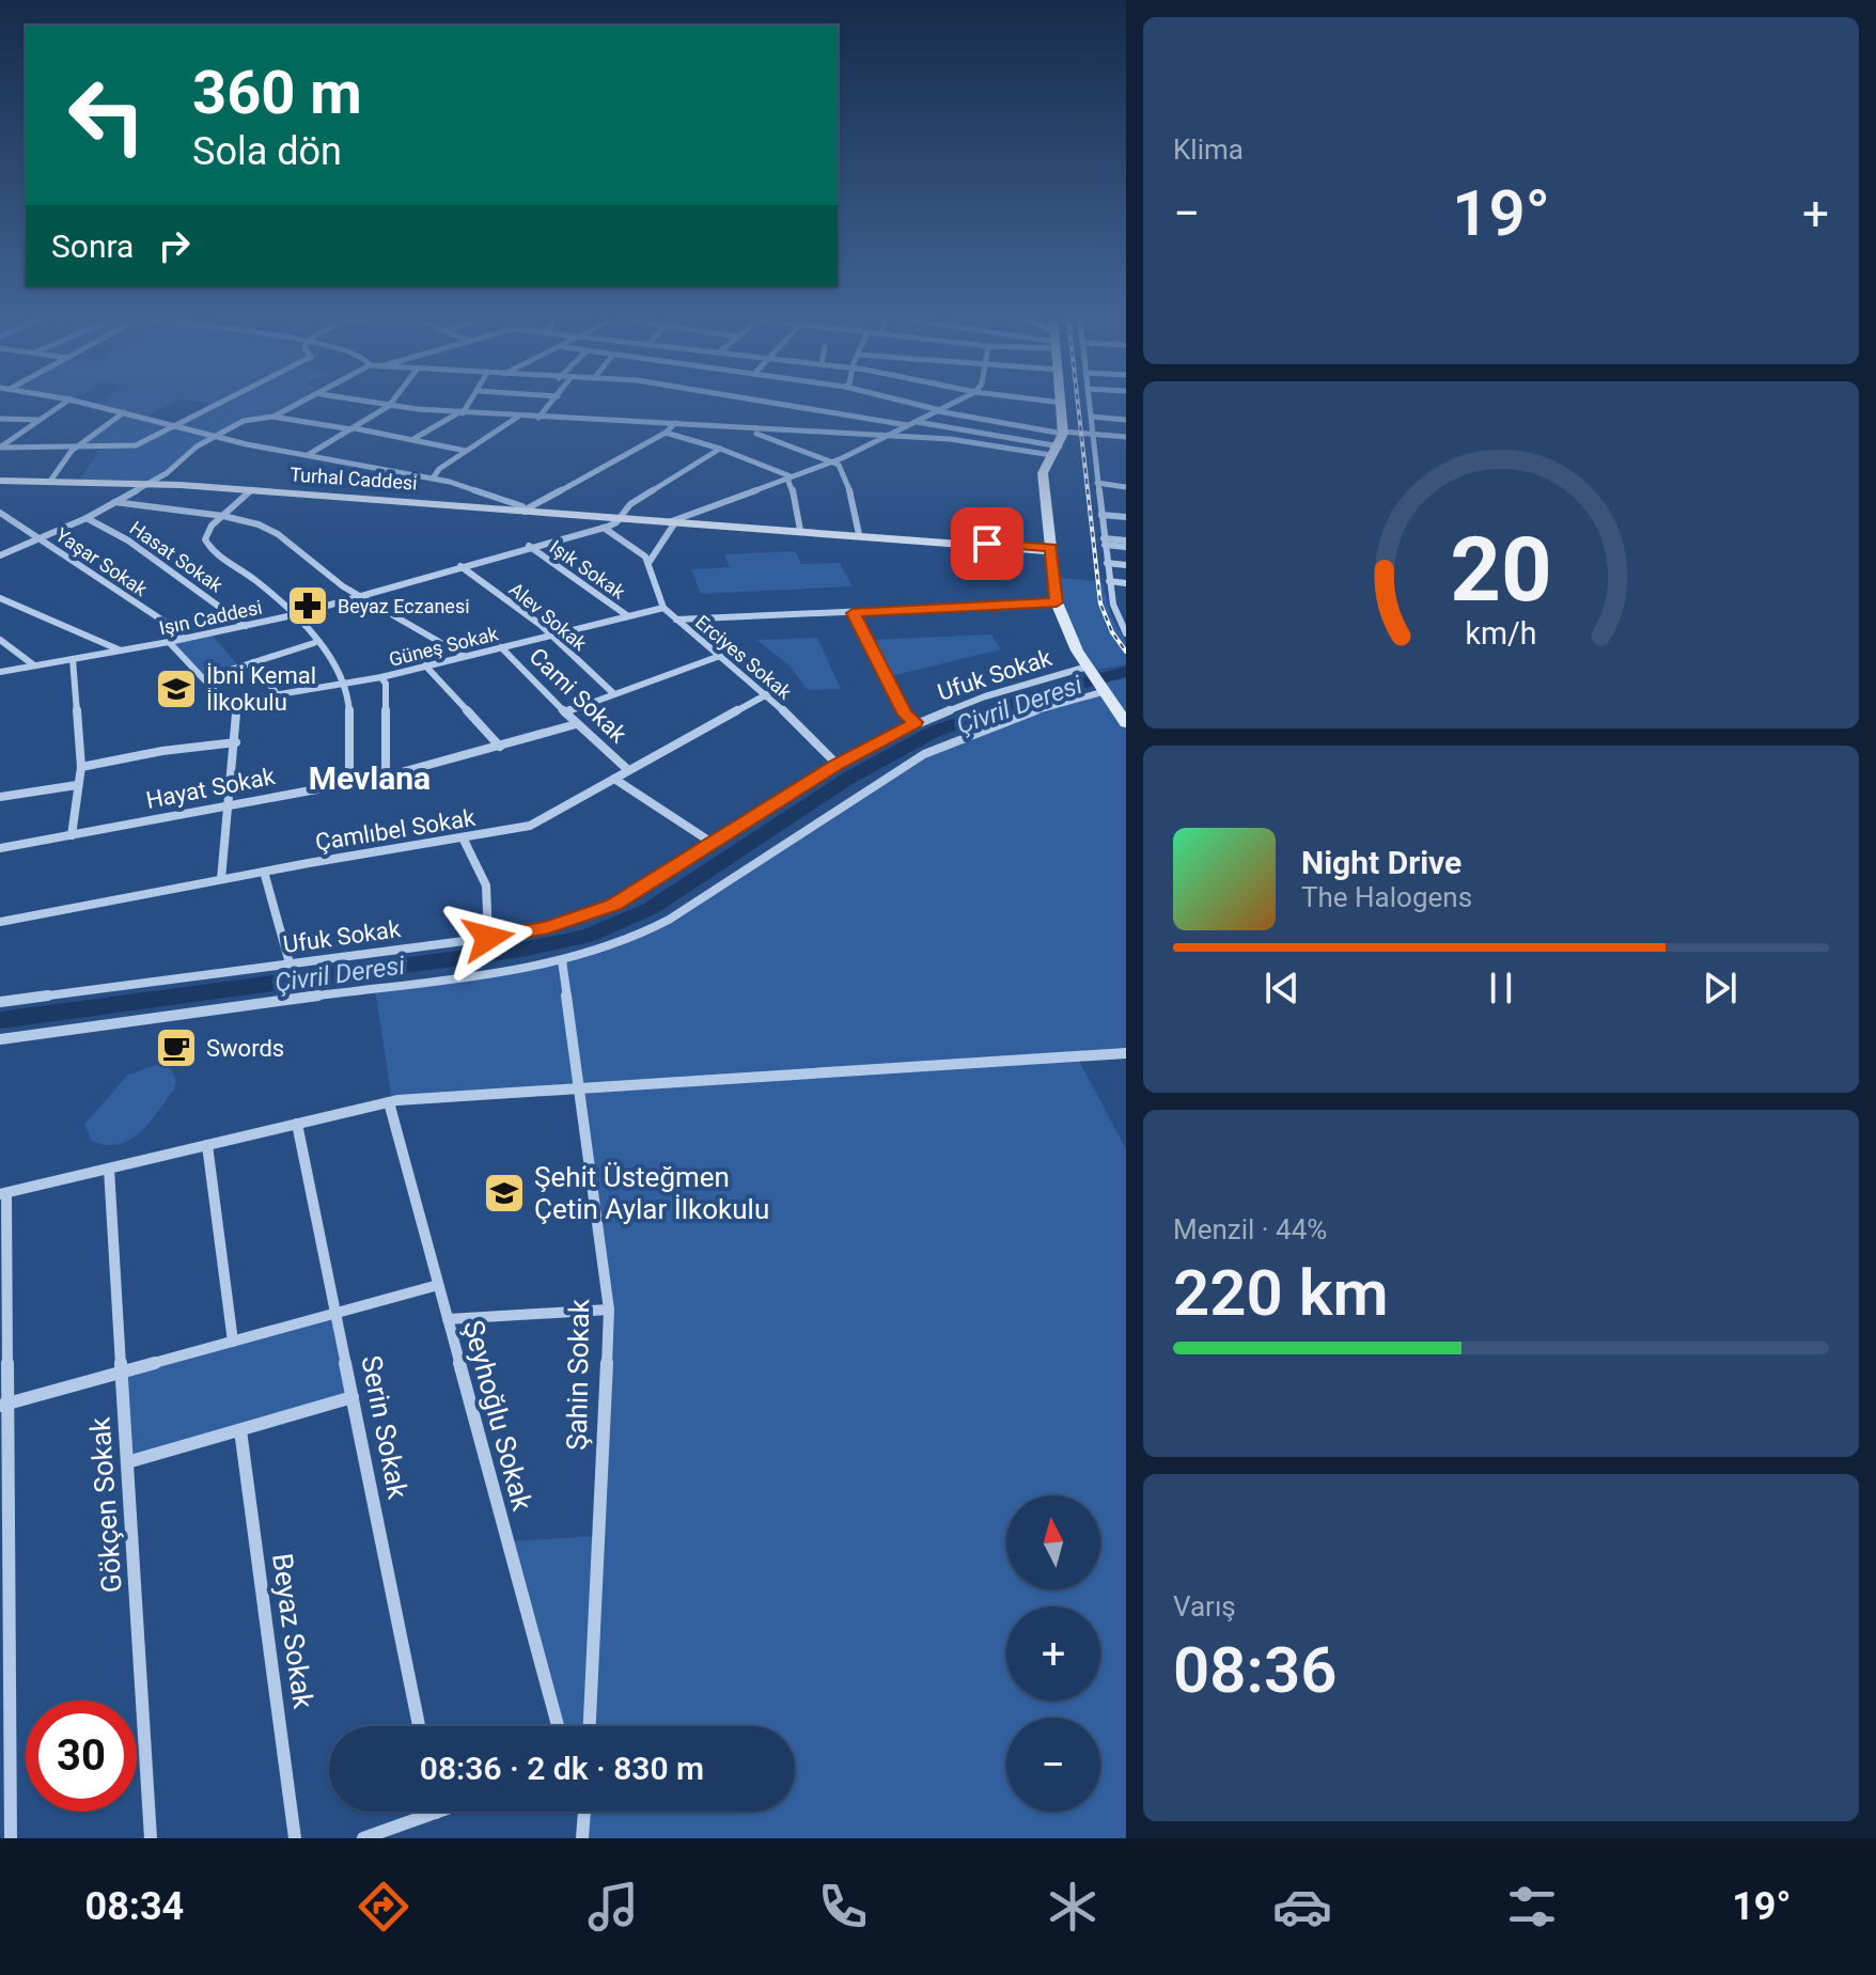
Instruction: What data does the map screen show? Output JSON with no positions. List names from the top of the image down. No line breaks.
{"streets":{"street":["Turhal Caddesi","Hasat Sokak","Yaşar Sokak","Işık Sokak","Alev Sokak","Işın Caddesi","Güneş Sokak","Erciyes Sokak","Ufuk Sokak","Cami Sokak","Hayat Sokak","Çamlıbel Sokak","Şahin Sokak","Şeyhoğlu Sokak","Serin Sokak","Gökçen Sokak","Beyaz Sokak"]},"crossings":[["Turhal Caddesi","Işın Caddesi"],["Hasat Sokak","Işın Caddesi"],["Yaşar Sokak","Işın Caddesi"],["Işık Sokak","Işın Caddesi"],["Işık Sokak","Güneş Sokak"],["Alev Sokak","Işın Caddesi"],["Alev Sokak","Güneş Sokak"],["Güneş Sokak","Erciyes Sokak"],["Güneş Sokak","Cami Sokak"],["Erciyes Sokak","Ufuk Sokak"],["Erciyes Sokak","Çamlıbel Sokak"],["Cami Sokak","Hayat Sokak"],["Cami Sokak","Çamlıbel Sokak"]],"districts":["Mevlana"],"water":["Çivril Deresi"],"places":{"pharmacy":["Beyaz Eczanesi"],"school or university":["İbni Kemal İlkokulu","Şehit Üsteğmen Çetin Aylar İlkokulu"],"cafe":["Swords"]},"north":"top","page":{"tile":["Klima",["Menzil · 44%","220 km"],["Varış","08:36"]],"turn":["360 m","Sola dön"],"heat":["−","19°","+"],"then":"Sonra","song":["Night Drive","The Halogens"],"map_buttons":["+","−"],"limit":"30","trip":"08:36 · 2 dk · 830 m","tabs":["08:34","19°"],"gauge":["20","km/h"]}}
